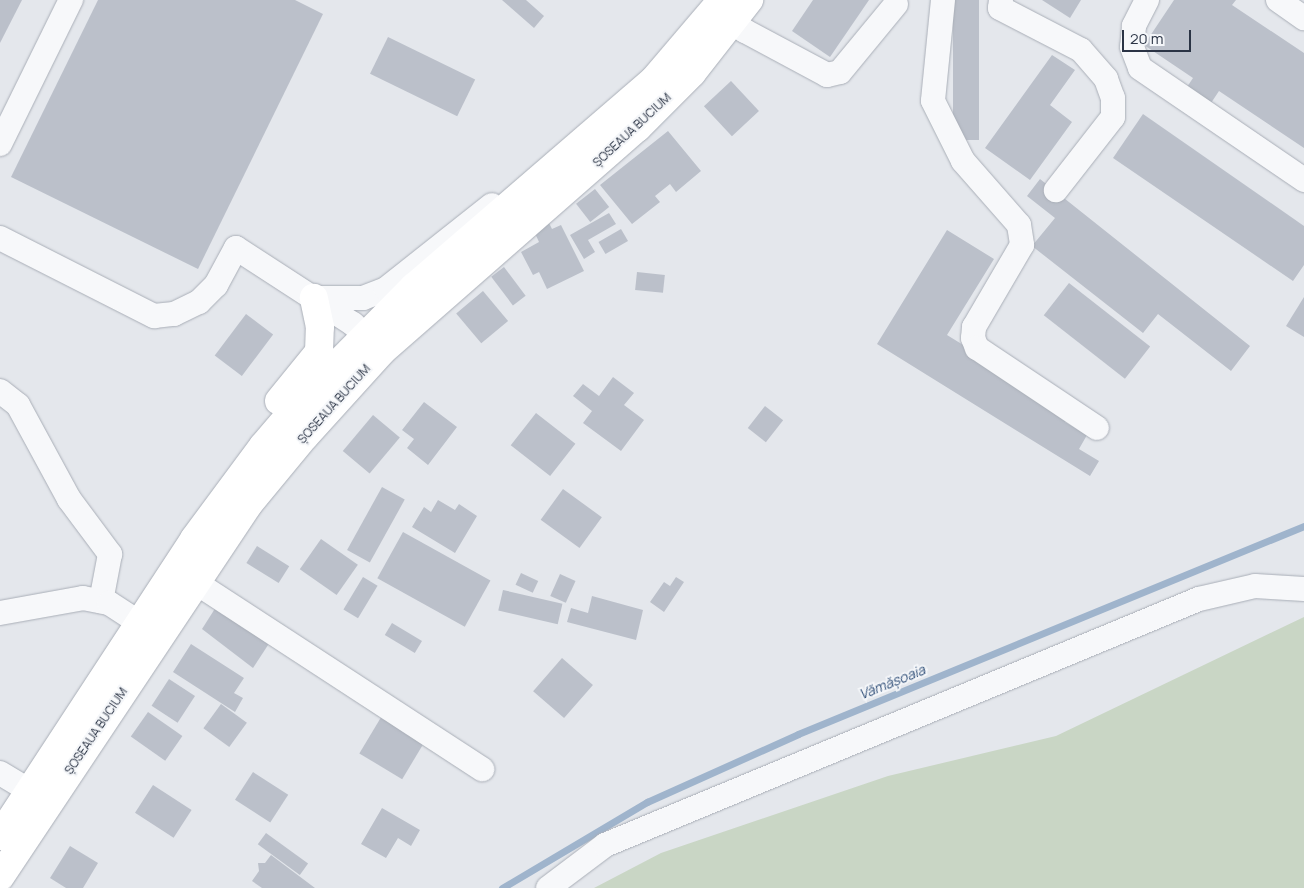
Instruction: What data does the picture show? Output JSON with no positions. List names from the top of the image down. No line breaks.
{"streets":{"main road":["ȘOSEAUA BUCIUM"]},"water":["Vămășoaia"],"scale_bar":"20 m"}
